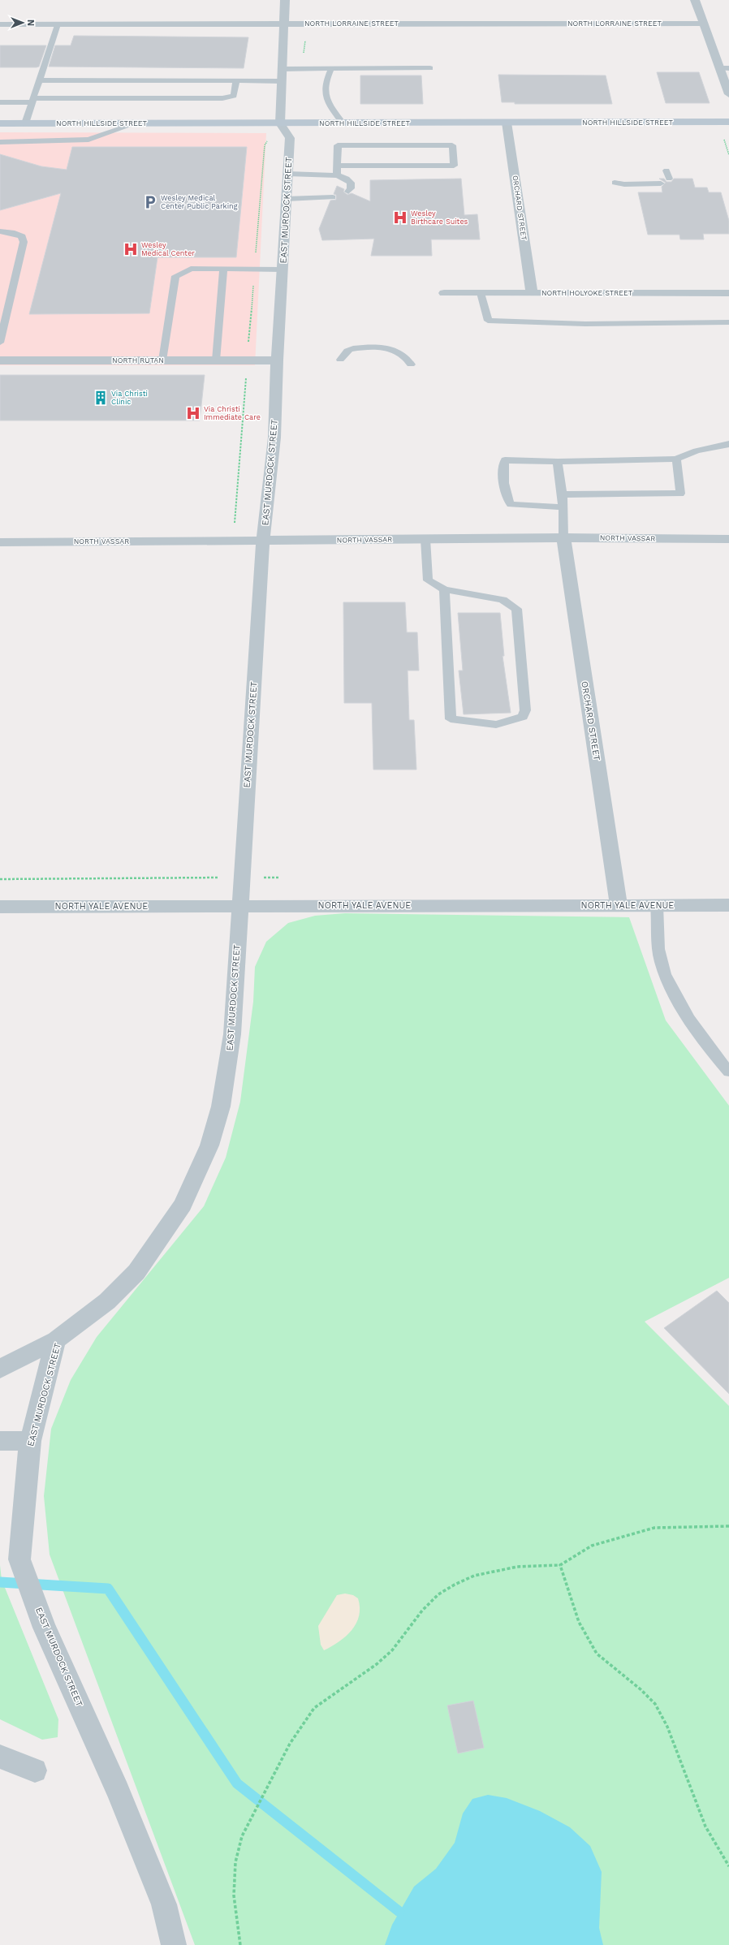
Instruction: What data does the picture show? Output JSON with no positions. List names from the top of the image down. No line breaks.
{"streets":{"main road":["NORTH HILLSIDE STREET"],"street":["NORTH LORRAINE STREET","ORCHARD STREET","EAST MURDOCK STREET","NORTH HOLYOKE STREET","NORTH RUTAN","NORTH VASSAR","NORTH YALE AVENUE"]},"crossings":[["NORTH HILLSIDE STREET","ORCHARD STREET"],["NORTH HILLSIDE STREET","EAST MURDOCK STREET"],["ORCHARD STREET","NORTH HOLYOKE STREET"],["ORCHARD STREET","NORTH VASSAR"],["ORCHARD STREET","NORTH YALE AVENUE"],["EAST MURDOCK STREET","NORTH RUTAN"],["EAST MURDOCK STREET","NORTH VASSAR"],["EAST MURDOCK STREET","NORTH YALE AVENUE"]],"places":{"parking":["Wesley Medical Center Public Parking"],"hospital":["Wesley Birthcare Suites","Wesley Medical Center","Via Christi Immediate Care"],"building":["Via Christi Clinic"]},"north":"right"}
